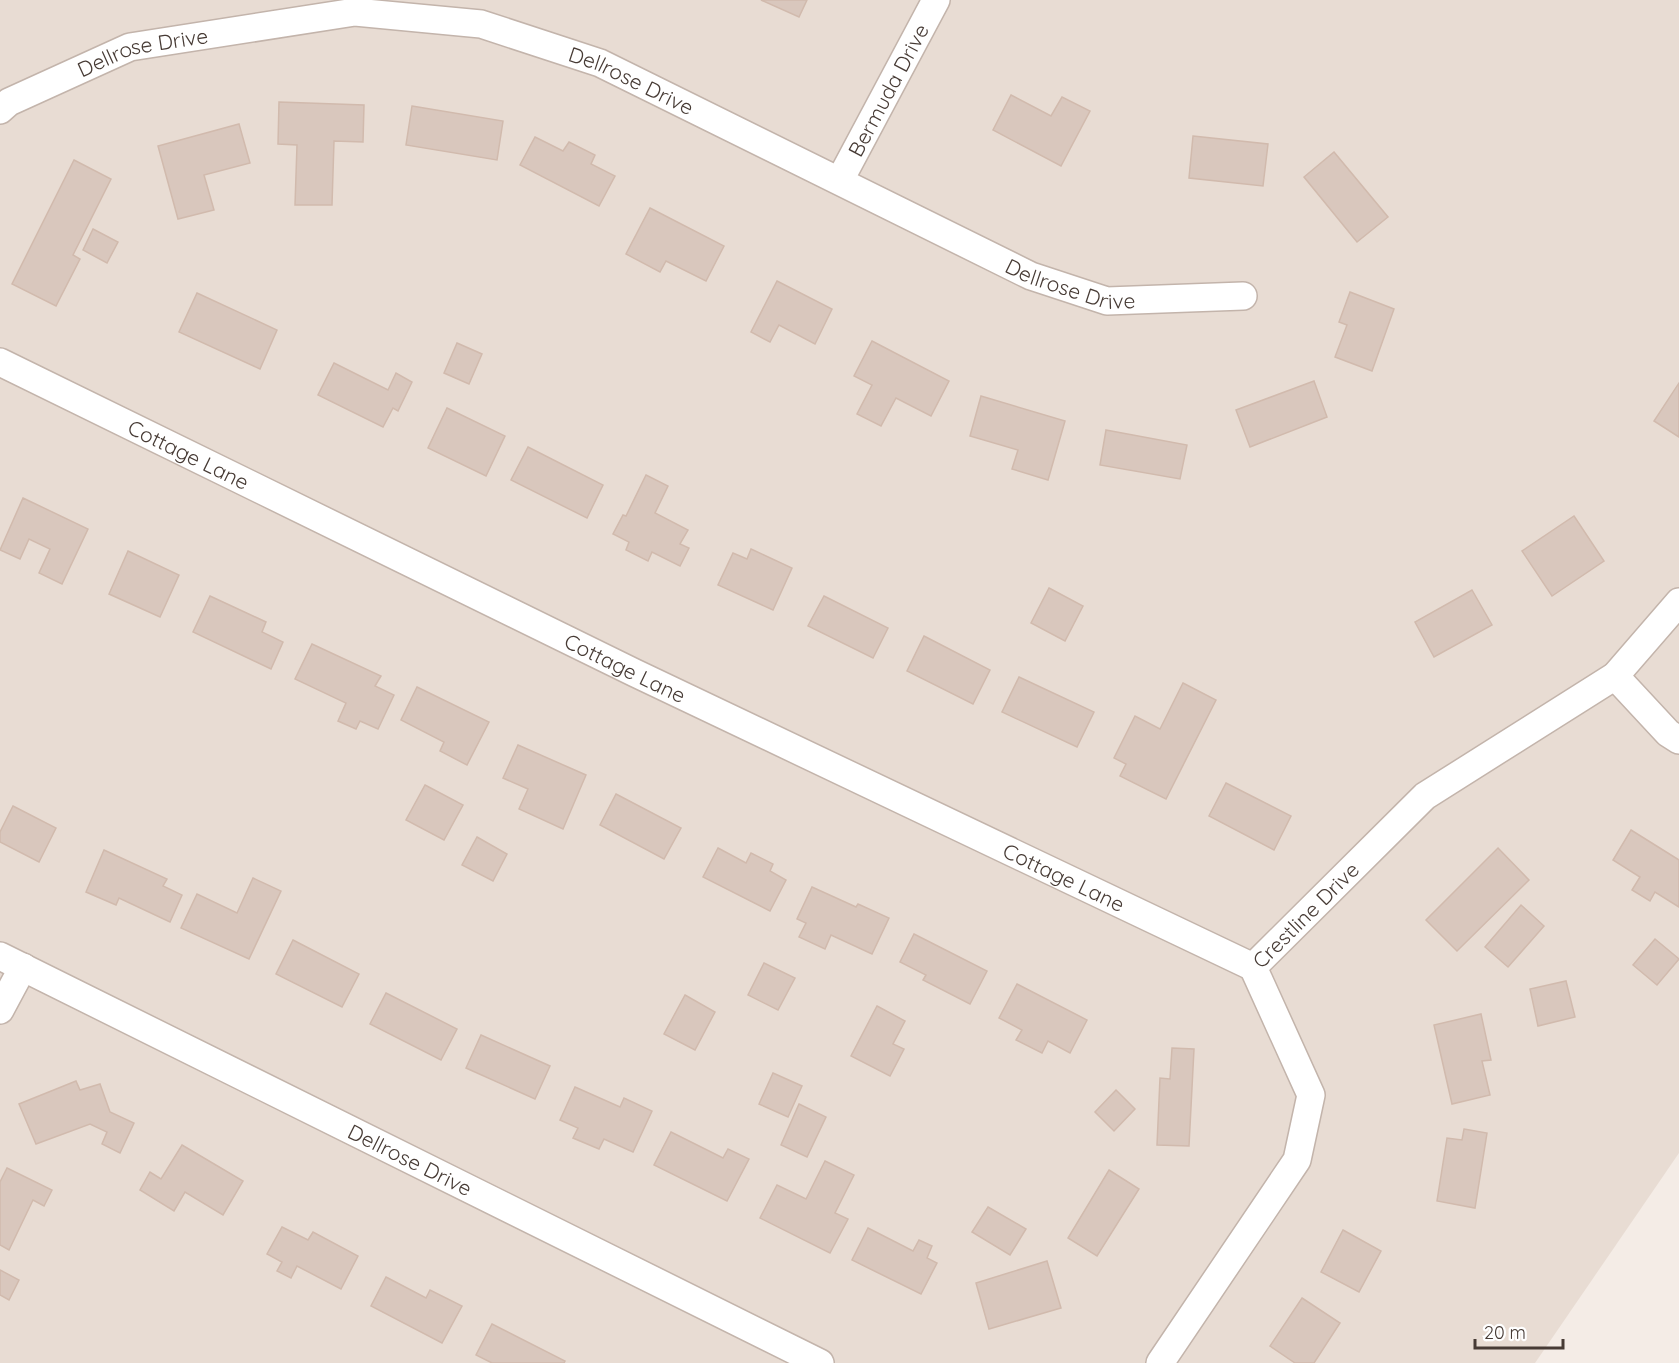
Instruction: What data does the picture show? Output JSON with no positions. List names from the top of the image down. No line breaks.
{"streets":{"street":["Dellrose Drive","Bermuda Drive","Cottage Lane","Crestline Drive"]},"crossings":[["Dellrose Drive","Bermuda Drive"],["Cottage Lane","Crestline Drive"]],"scale_bar":"20 m"}
